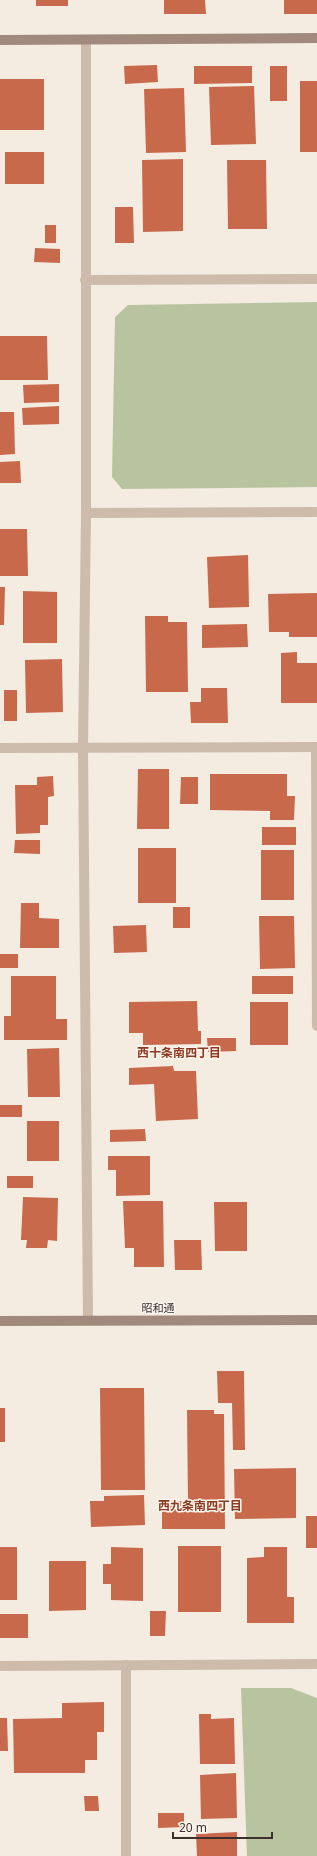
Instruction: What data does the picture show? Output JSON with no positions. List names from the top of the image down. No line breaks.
{"streets":{"street":["昭和通"]},"districts":["西十条南四丁目","西九条南四丁目"],"scale_bar":"20 m"}
